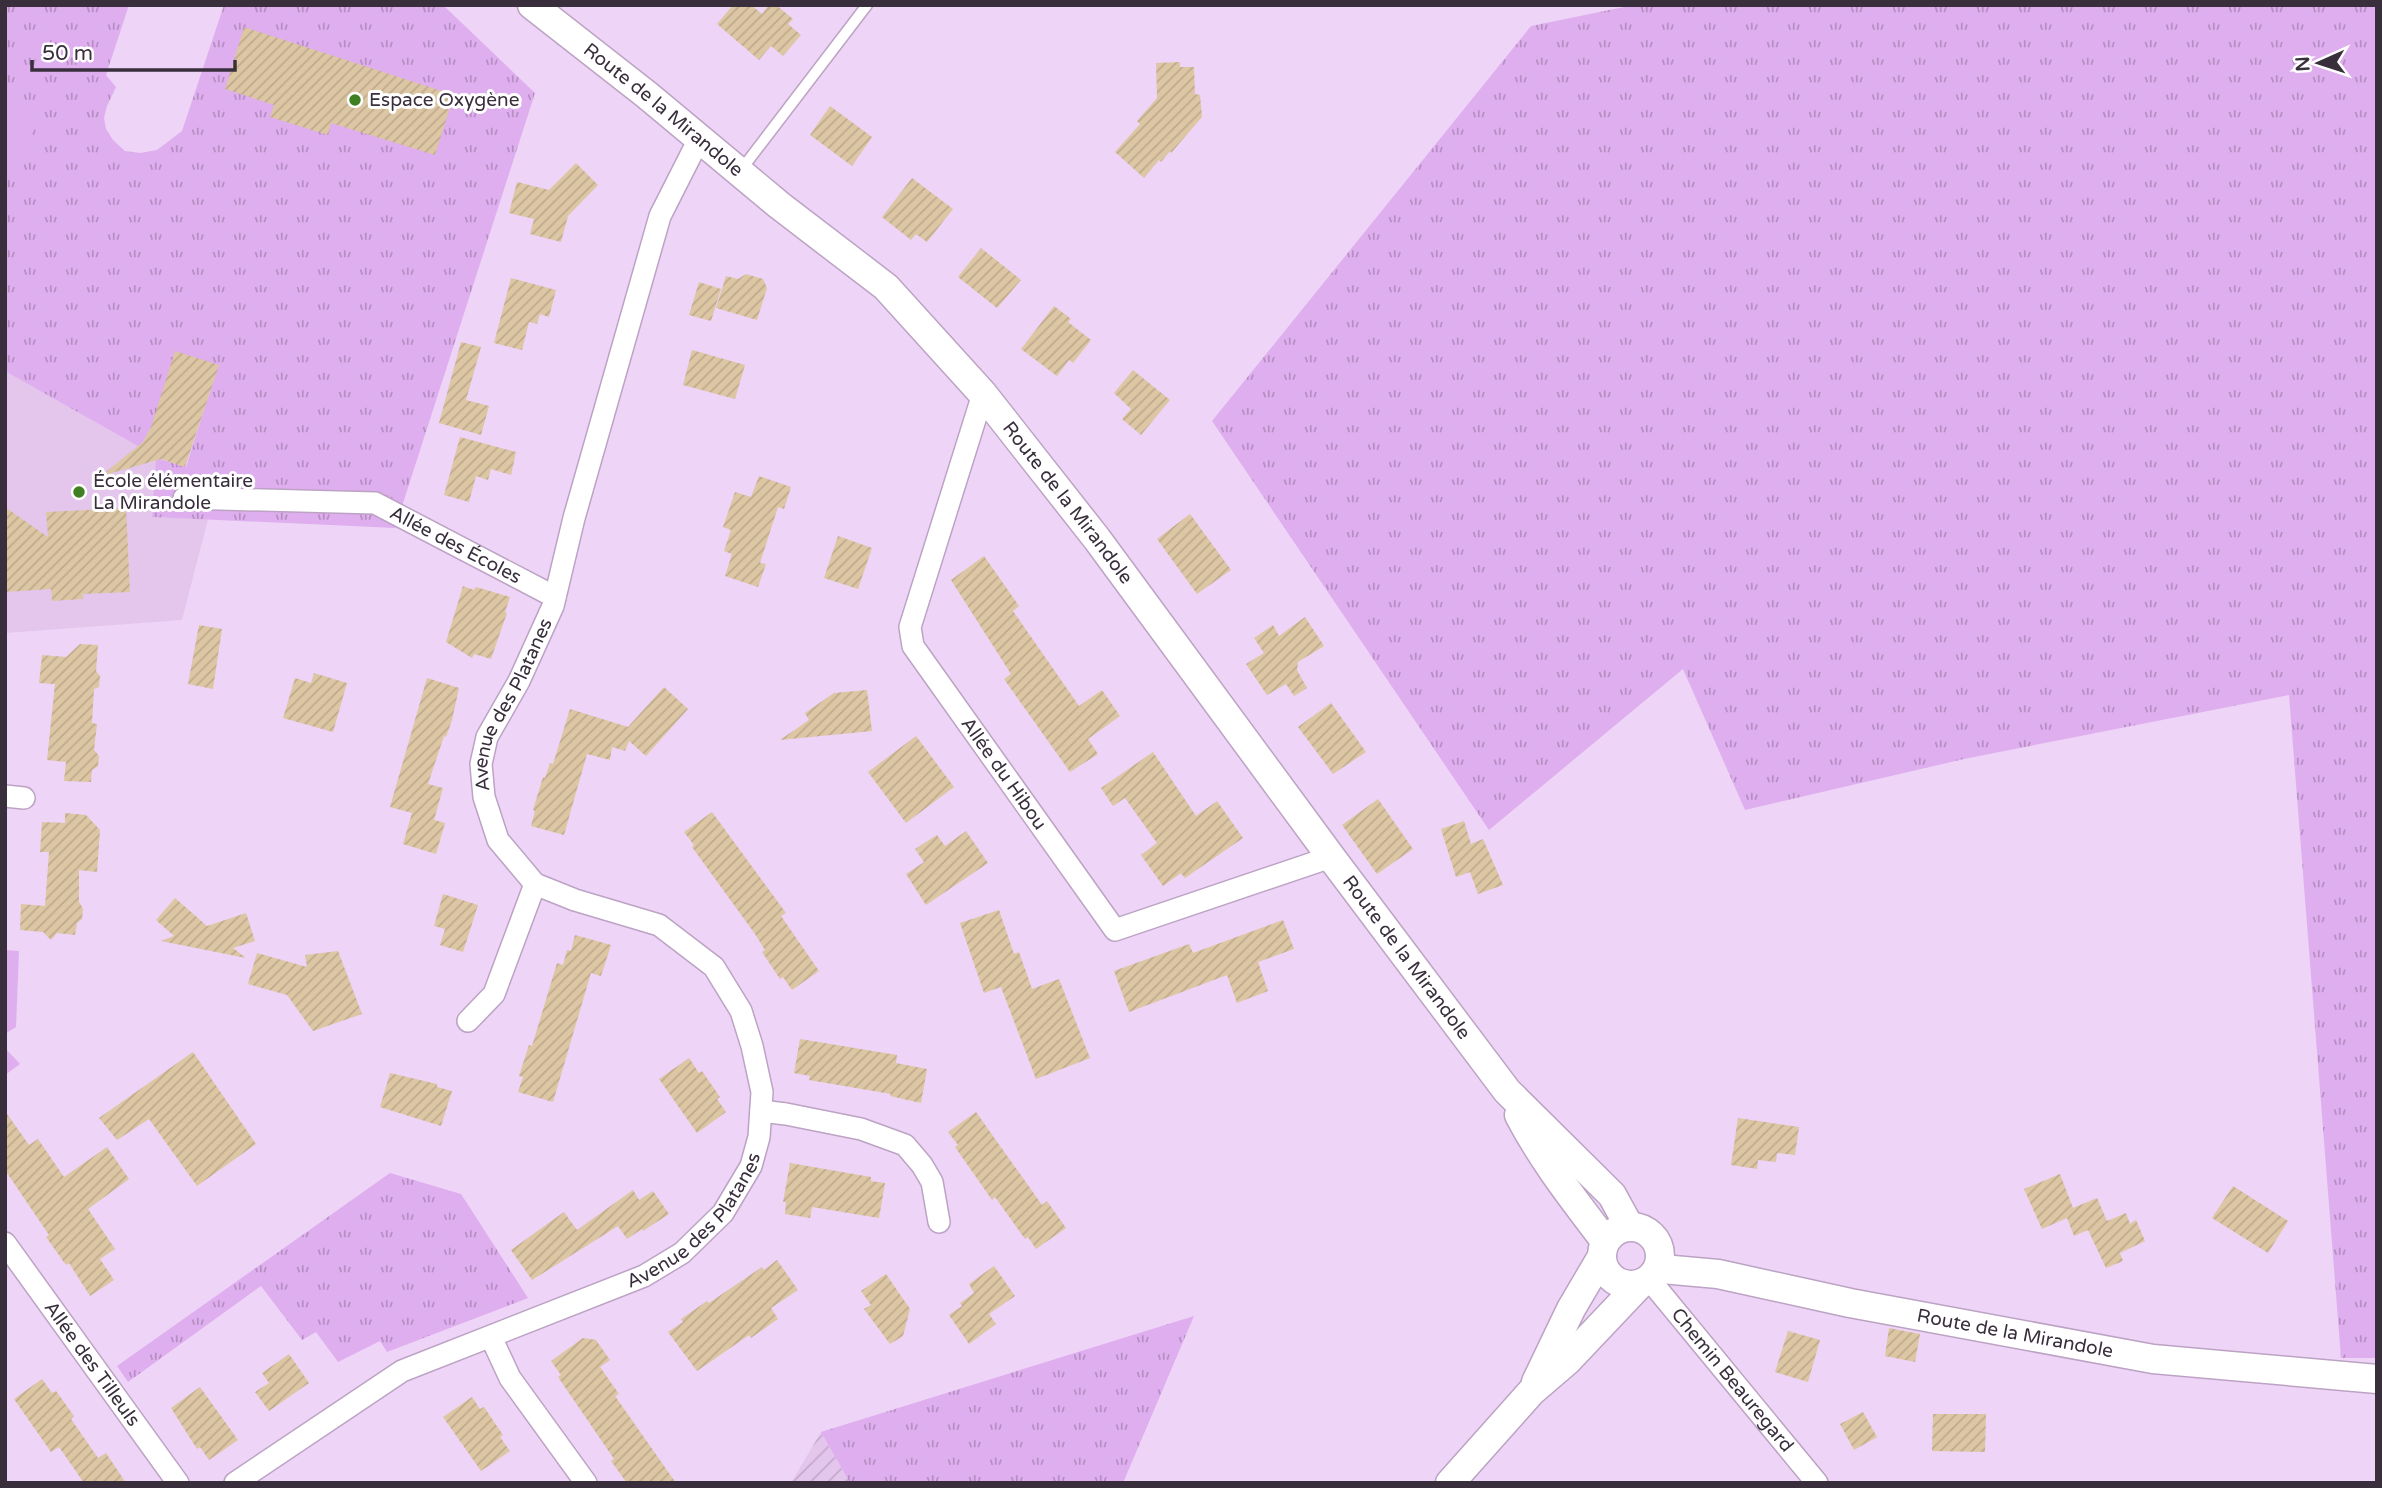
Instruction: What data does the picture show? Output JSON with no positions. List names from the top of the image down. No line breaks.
{"streets":{"street":["Route de la Mirandole","Allée des Écoles","Avenue des Platanes","Allée du Hibou","Allée des Tilleuls","Chemin Beauregard"]},"crossings":[["Route de la Mirandole","Avenue des Platanes"],["Route de la Mirandole","Allée du Hibou"],["Route de la Mirandole","Chemin Beauregard"],["Allée des Écoles","Avenue des Platanes"]],"places":["Espace Oxygène","École élémentaire La Mirandole"],"scale_bar":"50 m","north":"left"}
